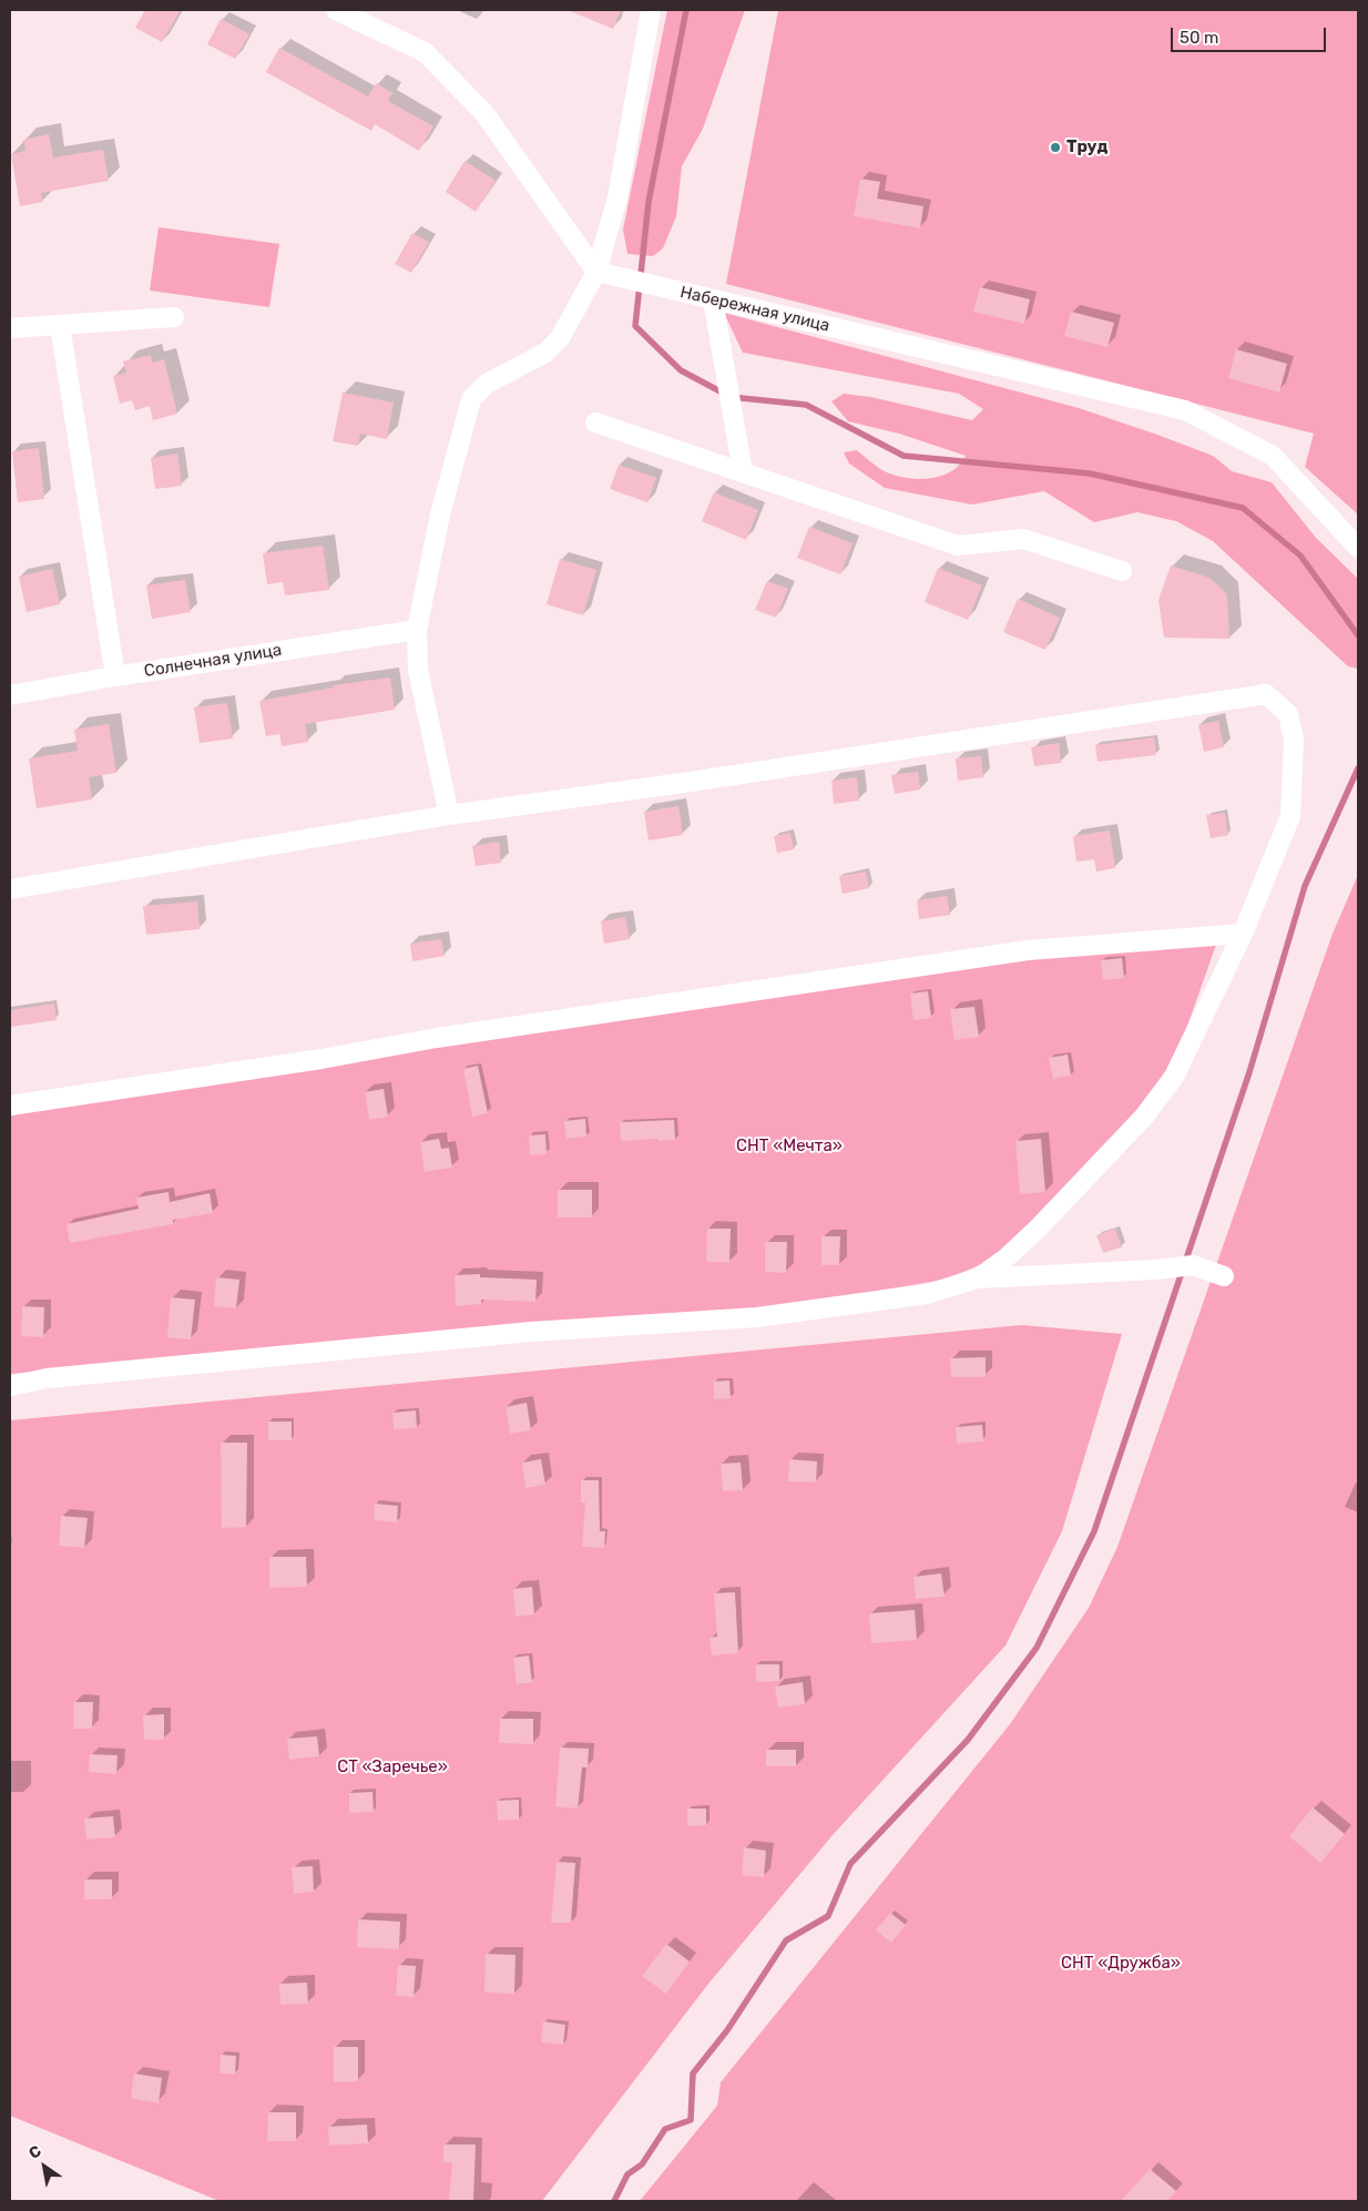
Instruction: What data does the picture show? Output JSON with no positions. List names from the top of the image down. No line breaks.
{"streets":{"street":["Набережная улица","Солнечная улица"]},"parks":["СНТ «Мечта»","СТ «Заречье»","СНТ «Дружба»"],"places":["Труд"],"scale_bar":"50 m","north":"top left"}
